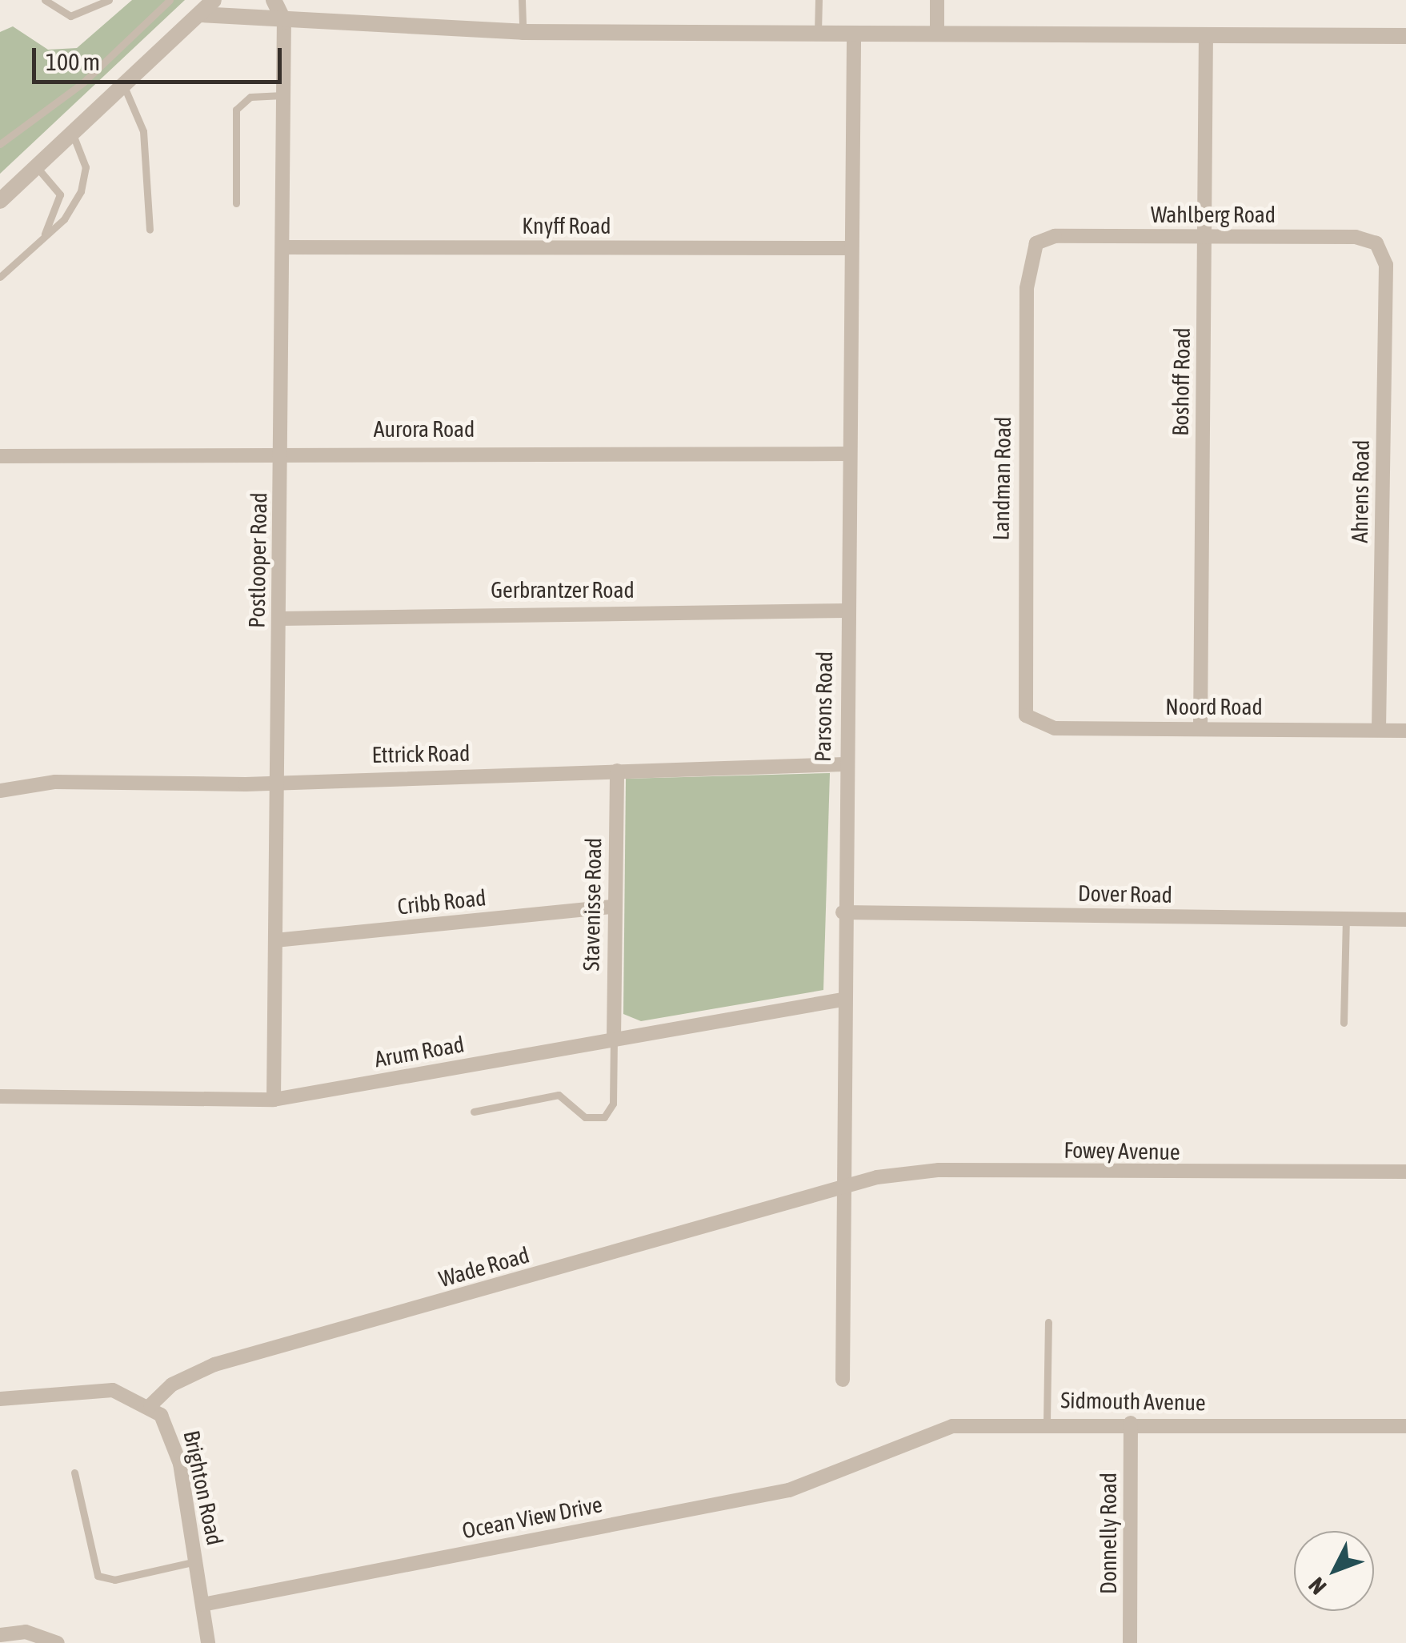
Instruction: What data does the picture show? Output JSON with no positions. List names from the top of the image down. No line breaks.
{"streets":{"street":["Wahlberg Road","Knyff Road","Boshoff Road","Aurora Road","Landman Road","Ahrens Road","Postlooper Road","Gerbrantzer Road","Parsons Road","Noord Road","Ettrick Road","Dover Road","Cribb Road","Stavenisse Road","Arum Road","Fowey Avenue","Wade Road","Sidmouth Avenue","Brighton Road","Ocean View Drive","Donnelly Road"]},"crossings":[["Wahlberg Road","Boshoff Road"],["Wahlberg Road","Landman Road"],["Wahlberg Road","Ahrens Road"],["Knyff Road","Postlooper Road"],["Knyff Road","Parsons Road"],["Boshoff Road","Noord Road"],["Aurora Road","Postlooper Road"],["Aurora Road","Parsons Road"],["Landman Road","Noord Road"],["Ahrens Road","Noord Road"],["Postlooper Road","Gerbrantzer Road"],["Postlooper Road","Ettrick Road"],["Postlooper Road","Cribb Road"],["Postlooper Road","Arum Road"],["Gerbrantzer Road","Parsons Road"],["Parsons Road","Ettrick Road"],["Parsons Road","Dover Road"],["Parsons Road","Arum Road"],["Parsons Road","Fowey Avenue"],["Parsons Road","Wade Road"],["Ettrick Road","Stavenisse Road"],["Cribb Road","Stavenisse Road"],["Stavenisse Road","Arum Road"],["Fowey Avenue","Wade Road"],["Wade Road","Brighton Road"],["Sidmouth Avenue","Ocean View Drive"],["Sidmouth Avenue","Donnelly Road"],["Brighton Road","Ocean View Drive"]],"scale_bar":"100 m","north":"bottom left"}
